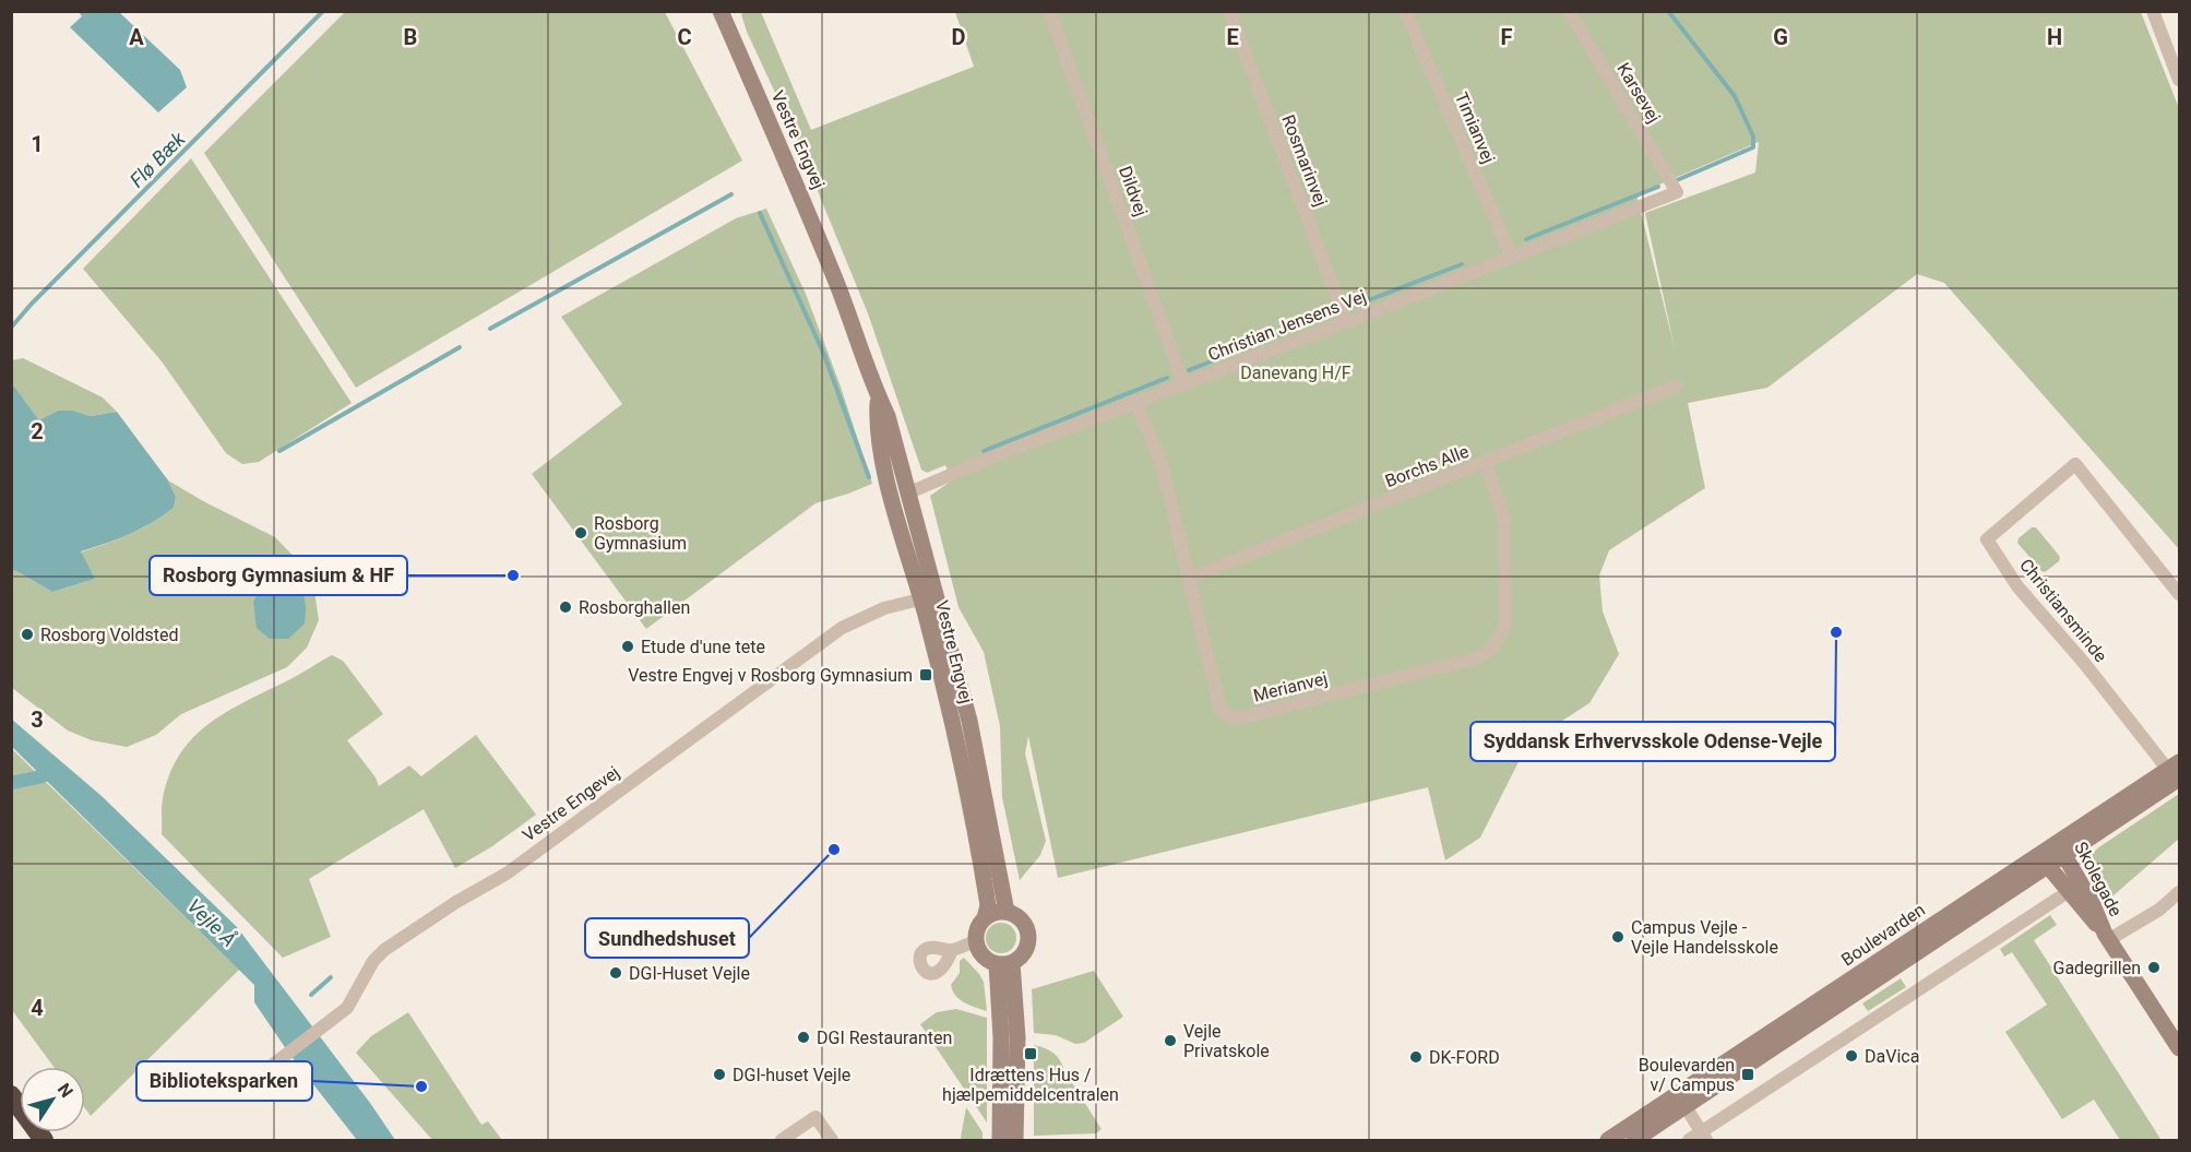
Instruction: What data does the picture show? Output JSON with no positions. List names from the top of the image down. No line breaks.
{"streets":{"street":["Karsevej","Timianvej","Vestre Engvej","Rosmarinvej","Dildvej","Christian Jensens Vej","Borchs Alle","Christiansminde","Merianvej","Vestre Engevej","Skolegade","Boulevarden"]},"crossings":[["Karsevej","Christian Jensens Vej"],["Timianvej","Christian Jensens Vej"],["Vestre Engvej","Christian Jensens Vej"],["Vestre Engvej","Vestre Engevej"],["Rosmarinvej","Christian Jensens Vej"],["Dildvej","Christian Jensens Vej"],["Christian Jensens Vej","Merianvej"],["Borchs Alle","Merianvej"],["Christiansminde","Boulevarden"],["Skolegade","Boulevarden"]],"water":["Flø Bæk","Vejle Å"],"parks":["Danevang H/F"],"places":{"other":["Rosborg Gymnasium","Rosborg Gymnasium & HF","Rosborghallen","Syddansk Erhvervsskole Odense-Vejle","Rosborg Voldsted","Etude d'une tete","Sundhedshuset","Campus Vejle - Vejle Handelsskole","Gadegrillen","DGI-Huset Vejle","DGI Restauranten","Vejle Privatskole","DaVica","DK-FORD","DGI-huset Vejle","Biblioteksparken"],"transit":["Vestre Engvej v Rosborg Gymnasium","Idrættens Hus / hjælpemiddelcentralen","Boulevarden v/ Campus"]},"north":"top right","grid":{"columns":["A","B","C","D","E","F","G","H"],"rows":["1","2","3","4"]}}
